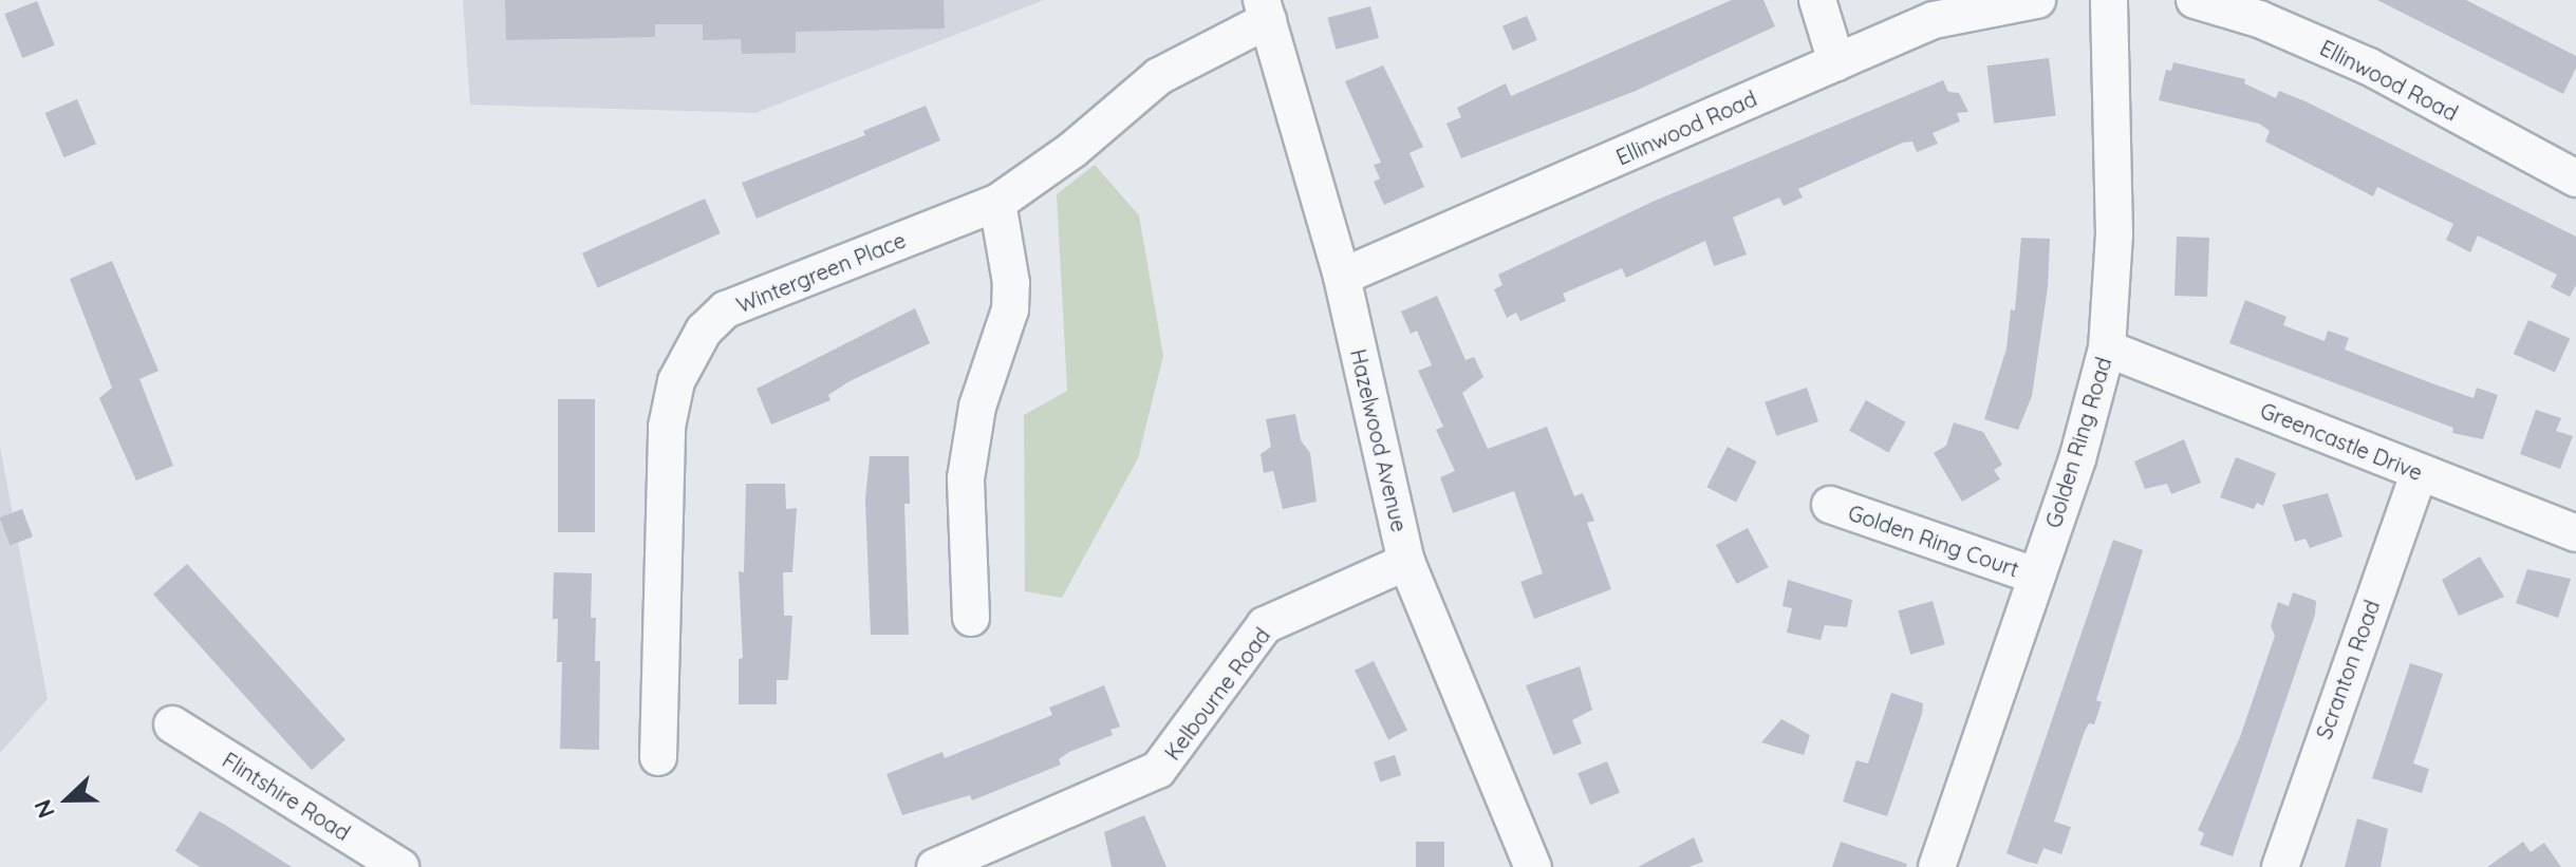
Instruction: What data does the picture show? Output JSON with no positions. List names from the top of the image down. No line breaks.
{"streets":{"street":["Ellinwood Road","Wintergreen Place","Hazelwood Avenue","Greencastle Drive","Golden Ring Road","Golden Ring Court","Scranton Road","Kelbourne Road","Flintshire Road"]},"crossings":[["Ellinwood Road","Hazelwood Avenue"],["Wintergreen Place","Hazelwood Avenue"],["Hazelwood Avenue","Kelbourne Road"],["Greencastle Drive","Golden Ring Road"],["Greencastle Drive","Scranton Road"],["Golden Ring Road","Golden Ring Court"]],"north":"left"}
